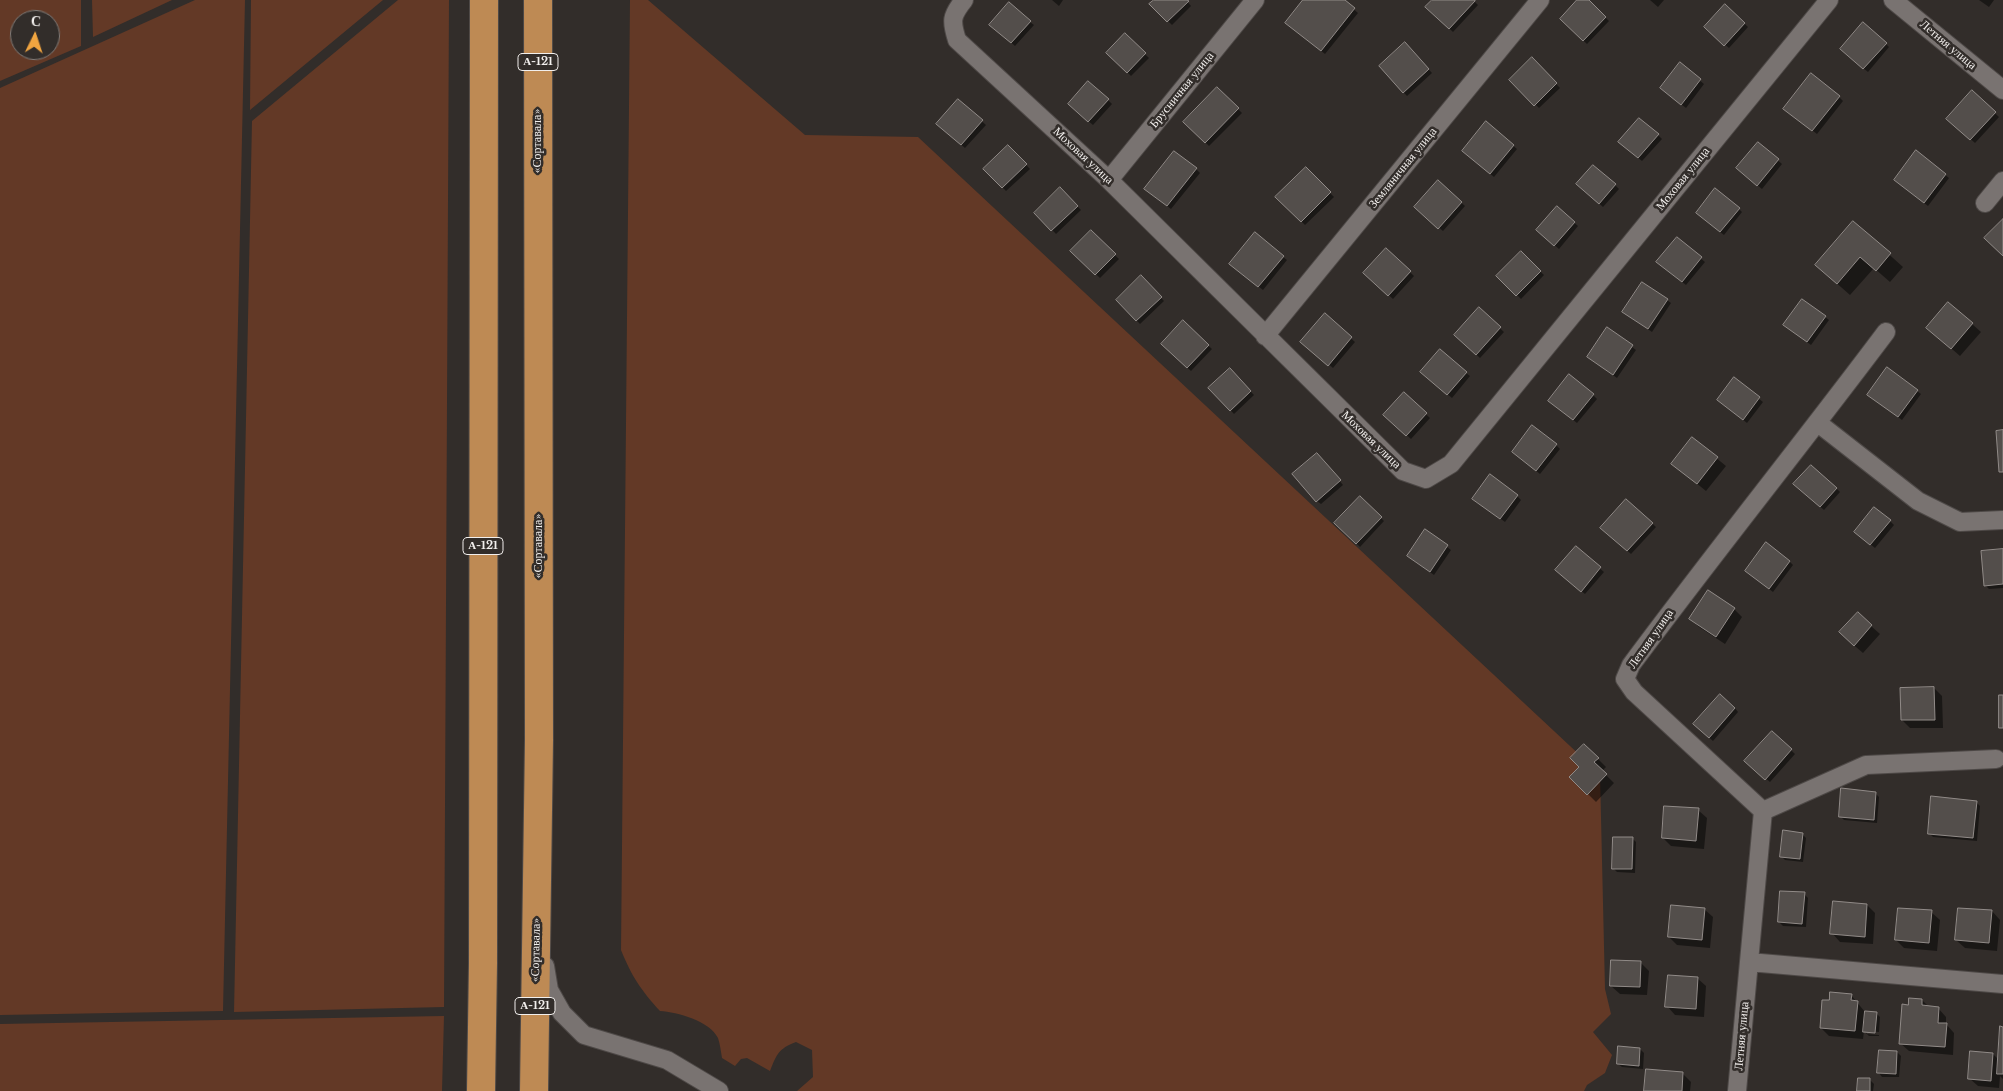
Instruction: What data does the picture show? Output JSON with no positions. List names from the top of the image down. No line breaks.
{"streets":{"highway":["А-121","«Сортавала»"],"street":["Летняя улица","Брусничная улица","Моховая улица","Земляничная улица"]},"crossings":[["Брусничная улица","Моховая улица"],["Моховая улица","Земляничная улица"]],"north":"top"}
